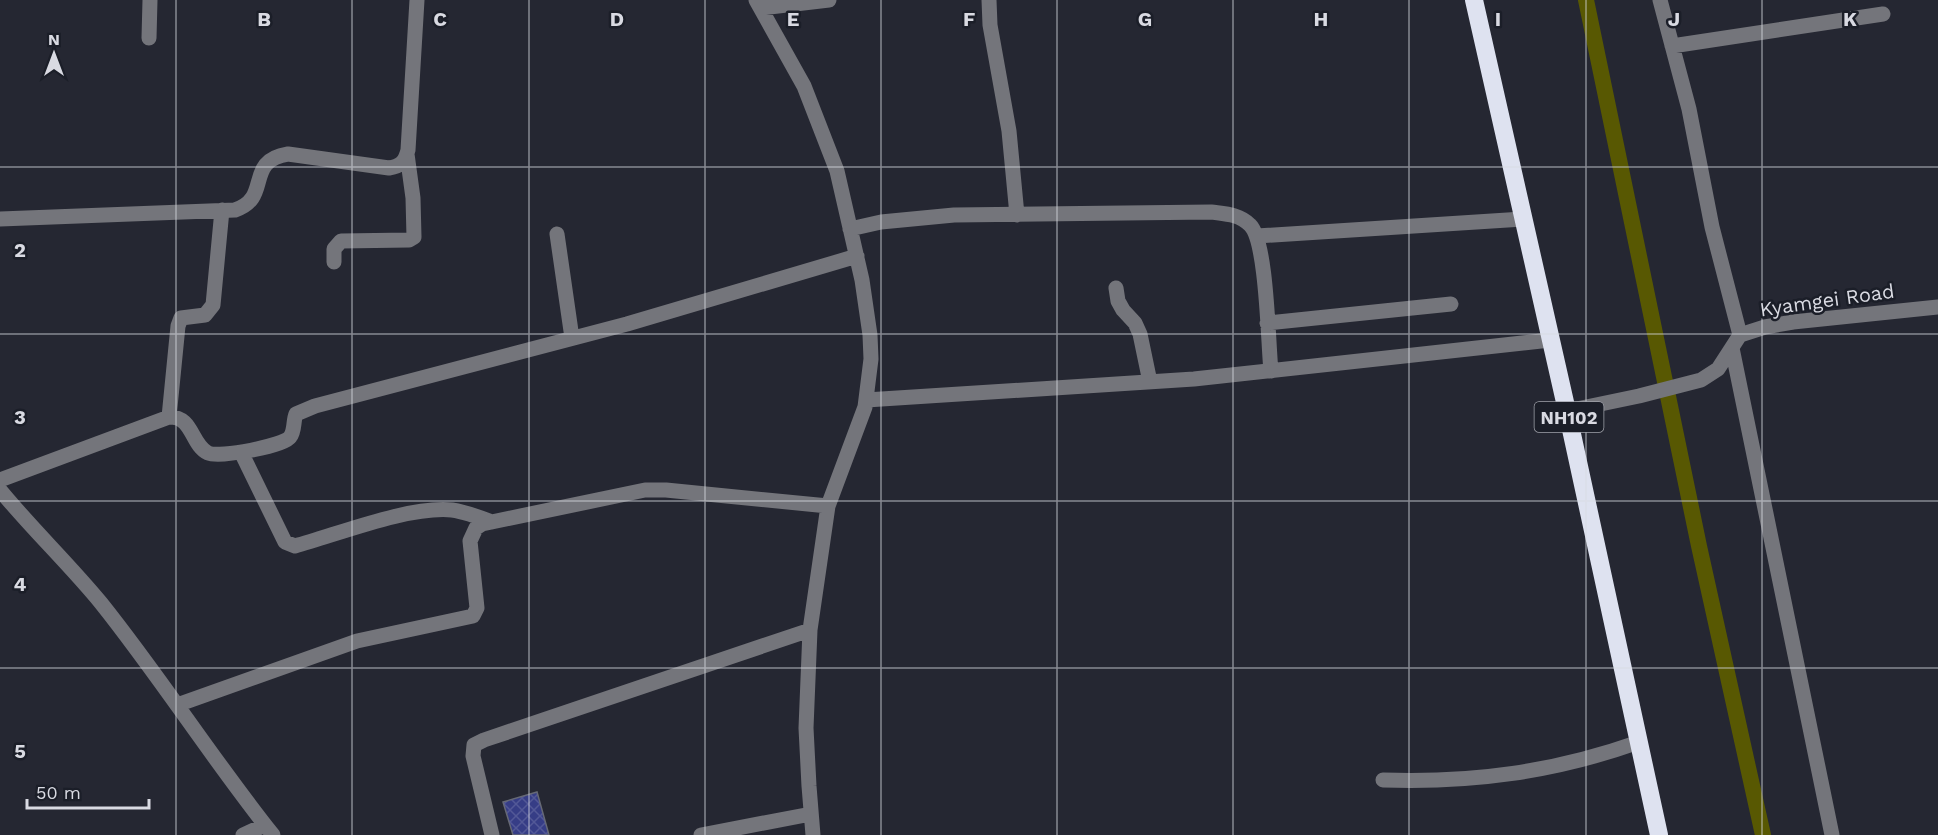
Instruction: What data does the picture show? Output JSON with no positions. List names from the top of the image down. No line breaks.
{"streets":{"highway":["NH102"],"street":["Kyamgei Road"]},"scale_bar":"50 m","north":"top","grid":{"columns":["B","C","D","E","F","G","H","I","J","K"],"rows":["2","3","4","5"]}}
